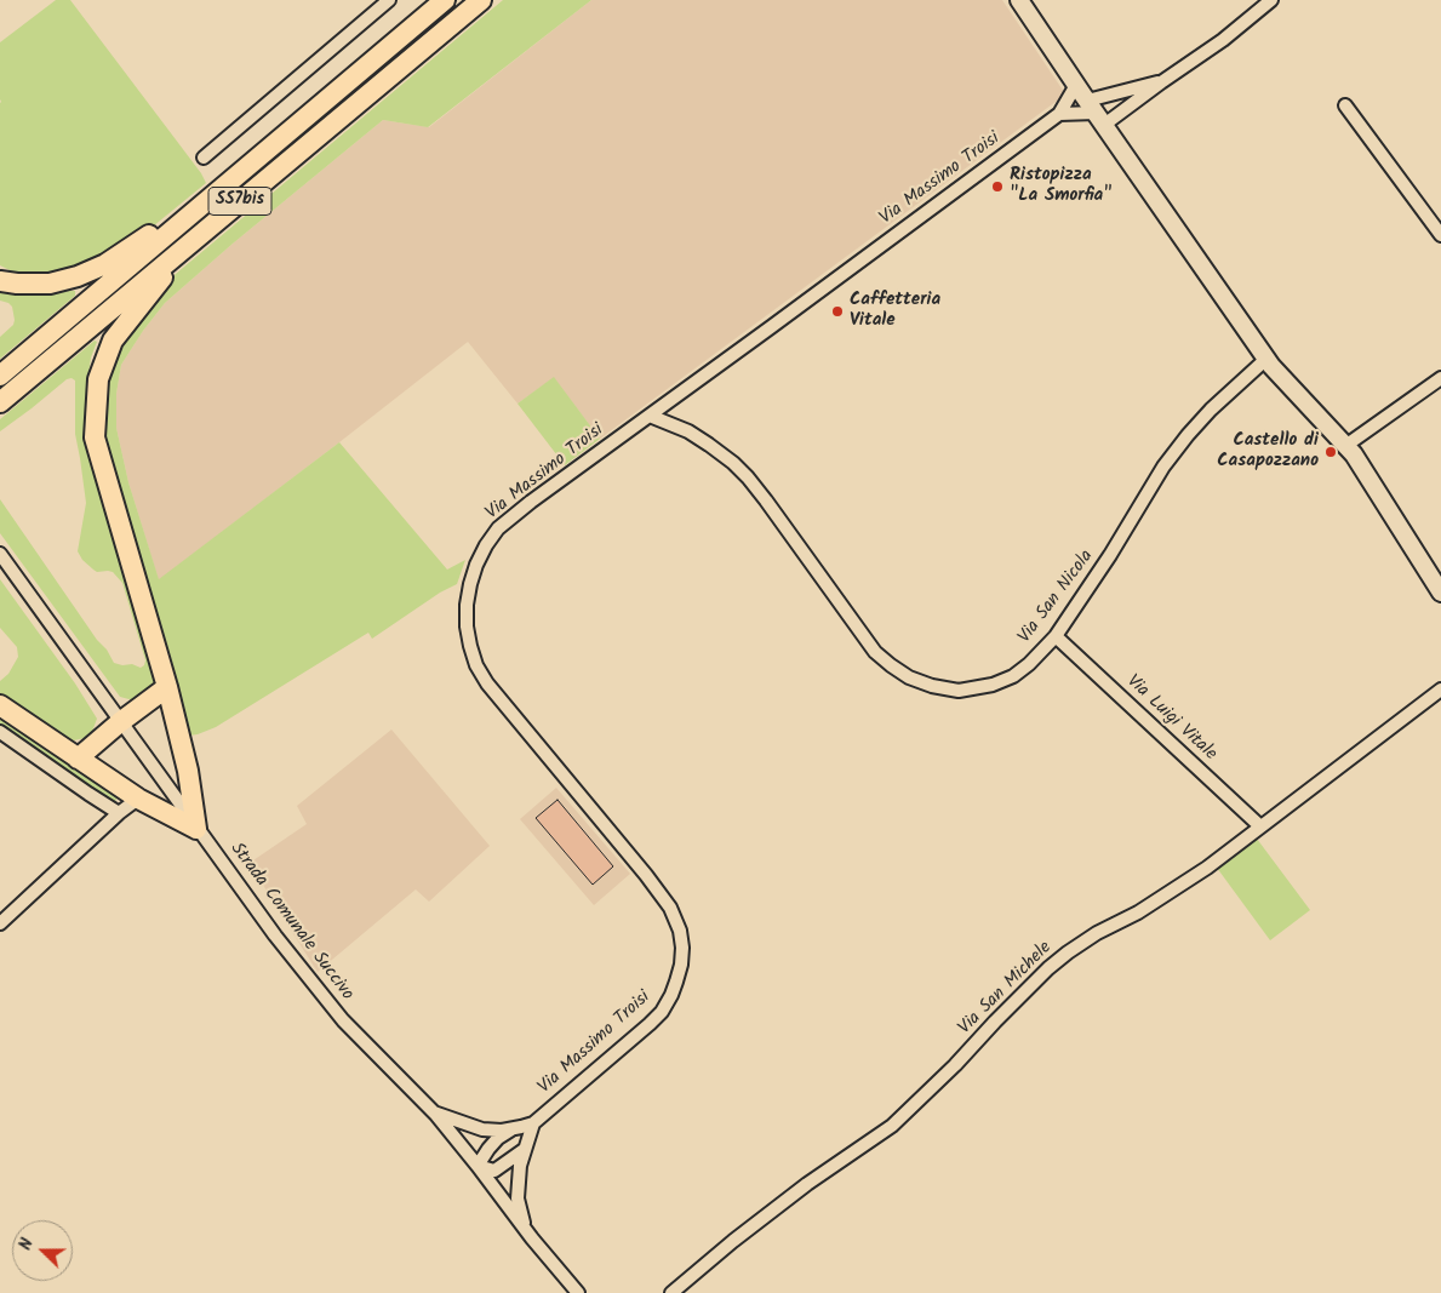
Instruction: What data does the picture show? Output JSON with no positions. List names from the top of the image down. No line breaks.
{"streets":{"highway":["SS7bis"],"street":["Via Massimo Troisi","Via San Nicola","Via Luigi Vitale","Strada Comunale Succivo","Via San Michele"]},"crossings":[["Via Massimo Troisi","Via San Nicola"],["Via Massimo Troisi","Strada Comunale Succivo"],["Via San Nicola","Via Luigi Vitale"],["Via Luigi Vitale","Via San Michele"]],"places":["Ristopizza \"La Smorfia\"","Caffetteria Vitale","Castello di Casapozzano"],"north":"left"}
